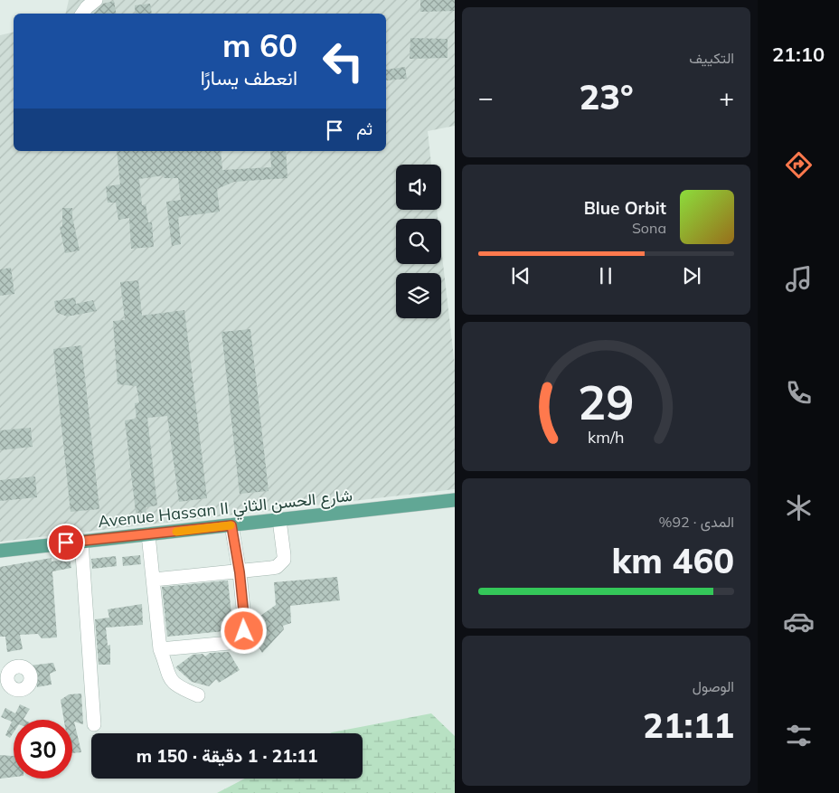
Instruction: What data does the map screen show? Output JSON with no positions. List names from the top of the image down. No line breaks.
{"streets":{"main road":["Avenue Hassan II شارع الحسن الثاني"]},"page":{"tabs":"21:10","tile":["التكييف",["المدى · 92%","460 km"],["الوصول","21:11"]],"turn":["60 m","انعطف يسارًا"],"heat":["−","23°","+"],"then":"ثم","song":["Blue Orbit","Sona"],"limit":"30","trip":"21:11 · 1 دقيقة · 150 m","gauge":["29","km/h"]}}
